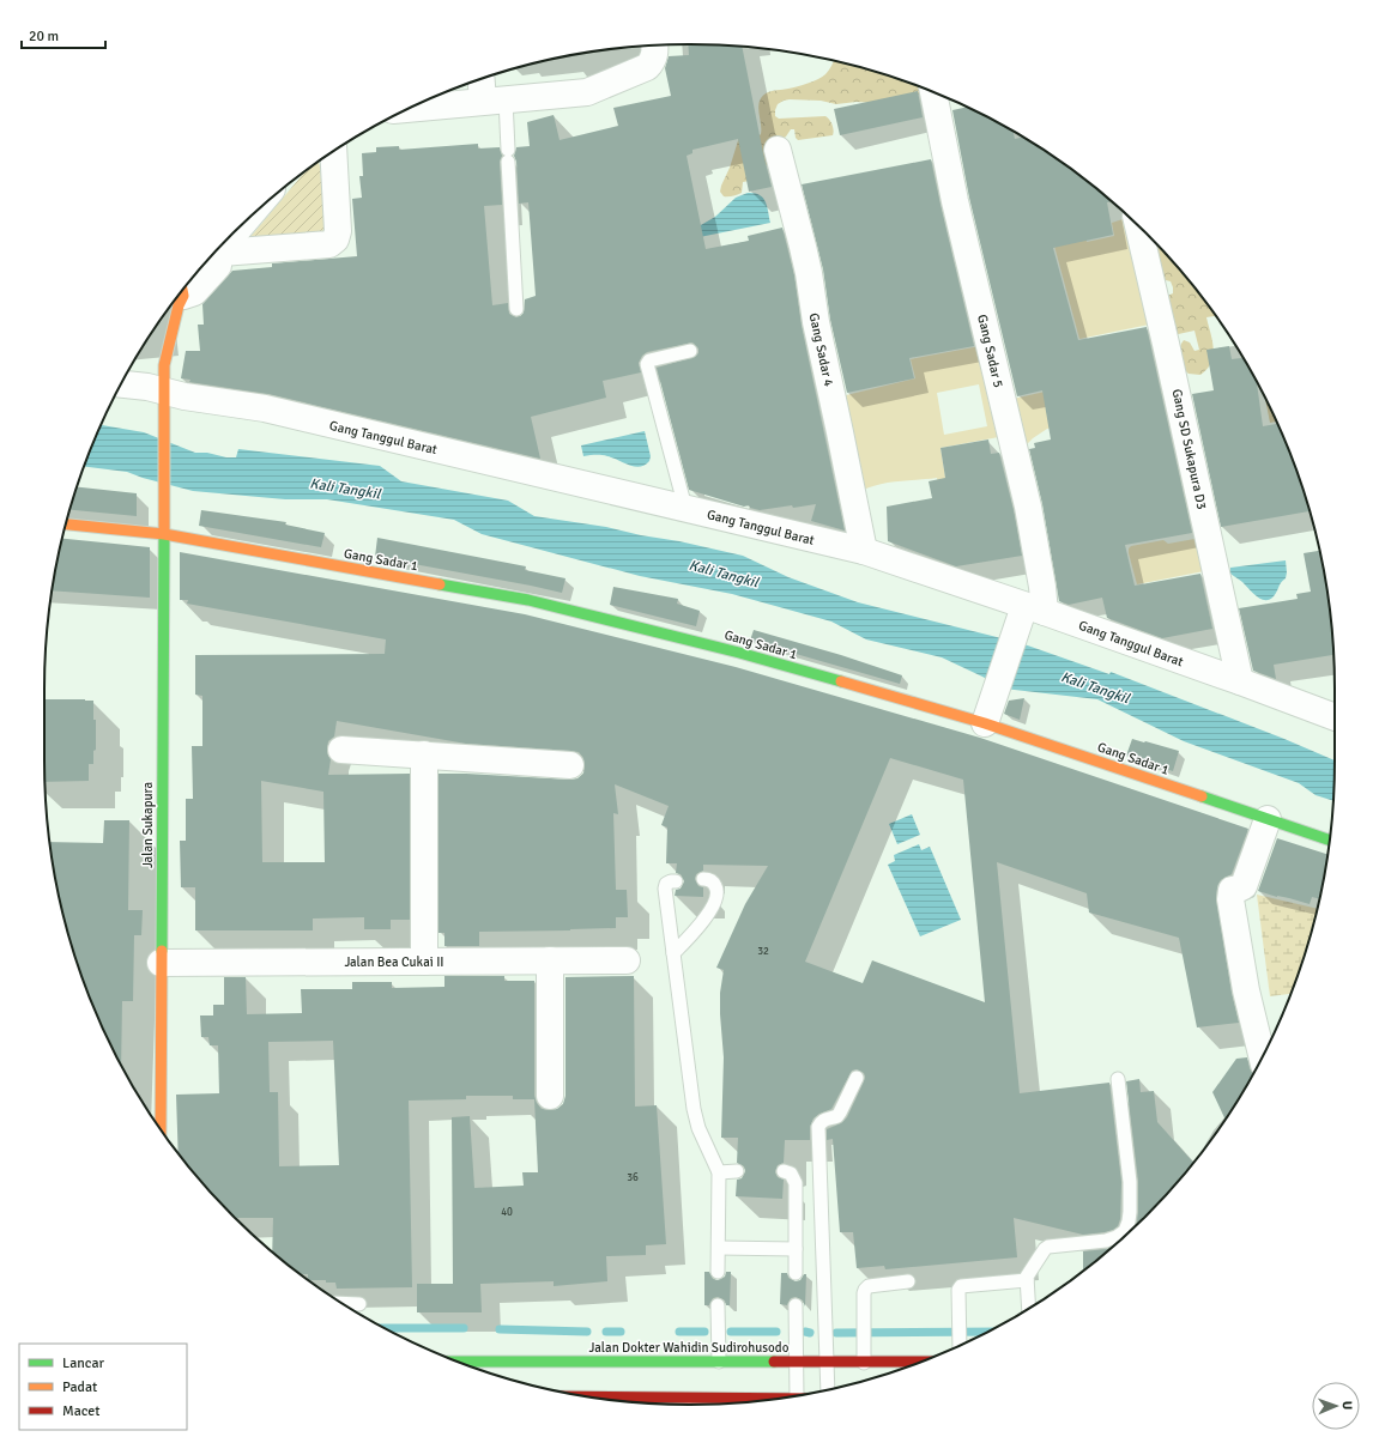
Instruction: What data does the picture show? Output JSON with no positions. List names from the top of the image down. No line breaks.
{"streets":{"street":["Gang Sadar 4","Gang Sadar 5","Gang Tanggul Barat","Gang SD Sukapura D3","Gang Sadar 1","Jalan Sukapura","Jalan Bea Cukai II","Jalan Dokter Wahidin Sudirohusodo"]},"crossings":[["Gang Sadar 4","Gang Tanggul Barat"],["Gang Sadar 5","Gang Tanggul Barat"],["Gang Tanggul Barat","Gang SD Sukapura D3"],["Gang Tanggul Barat","Jalan Sukapura"],["Gang Sadar 1","Jalan Sukapura"],["Jalan Sukapura","Jalan Bea Cukai II"]],"water":["Kali Tangkil"],"house_numbers":["32","36","40"],"legend":["Lancar","Padat","Macet"],"scale_bar":"20 m","north":"right"}
